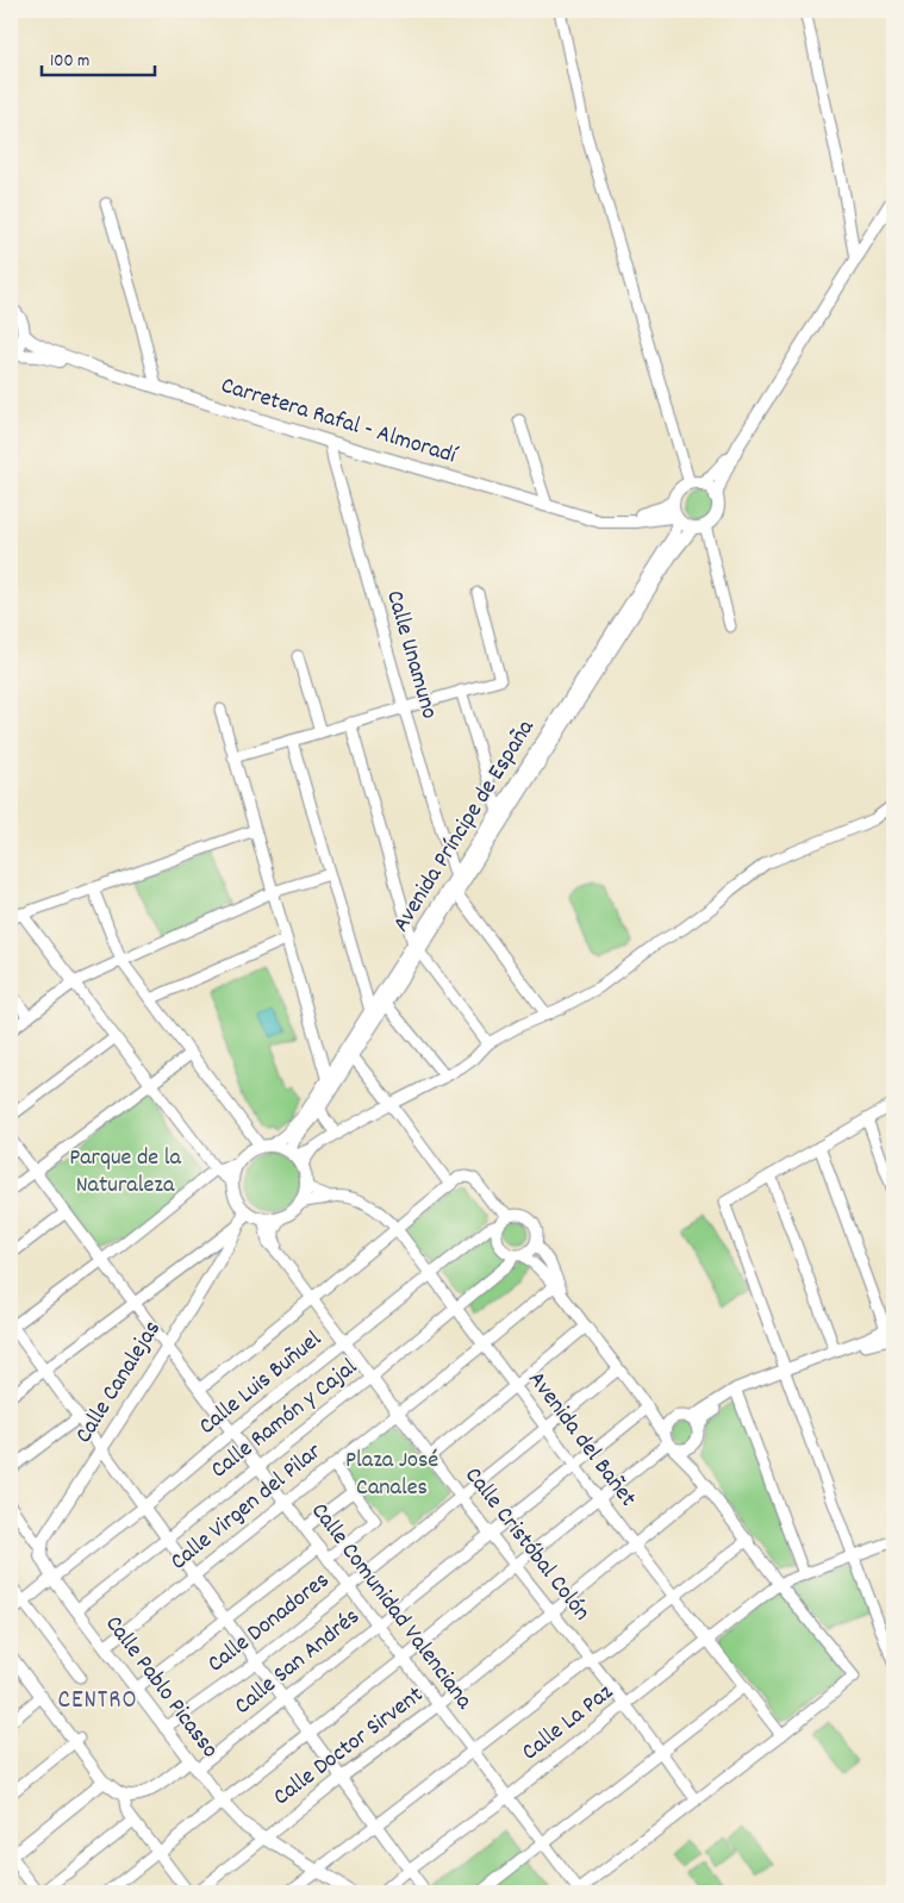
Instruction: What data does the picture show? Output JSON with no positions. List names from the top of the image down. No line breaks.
{"streets":{"main road":["Carretera Rafal - Almoradí","Avenida Príncipe de España","Calle Canalejas","Calle Pablo Picasso"],"street":["Calle Unamuno","Calle Luis Buñuel","Calle Ramón y Cajal","Avenida del Bañet","Calle Virgen del Pilar","Calle Cristóbal Colón","Calle Comunidad Valenciana","Calle Donadores","Calle San Andrés","Calle La Paz","Calle Doctor Sirvent"]},"crossings":[["Carretera Rafal - Almoradí","Calle Unamuno"],["Carretera Rafal - Almoradí","Avenida Príncipe de España"],["Calle Unamuno","Avenida Príncipe de España"],["Avenida Príncipe de España","Calle Canalejas"],["Avenida Príncipe de España","Avenida del Bañet"],["Avenida Príncipe de España","Calle Cristóbal Colón"],["Calle Canalejas","Avenida del Bañet"],["Calle Canalejas","Calle Cristóbal Colón"],["Calle Canalejas","Calle Comunidad Valenciana"],["Calle Canalejas","Calle Pablo Picasso"],["Calle Luis Buñuel","Calle Ramón y Cajal"],["Calle Luis Buñuel","Avenida del Bañet"],["Calle Luis Buñuel","Calle Cristóbal Colón"],["Calle Luis Buñuel","Calle Comunidad Valenciana"],["Calle Luis Buñuel","Calle Pablo Picasso"],["Calle Ramón y Cajal","Avenida del Bañet"],["Calle Ramón y Cajal","Calle Cristóbal Colón"],["Calle Ramón y Cajal","Calle Comunidad Valenciana"],["Calle Ramón y Cajal","Calle Pablo Picasso"],["Avenida del Bañet","Calle Virgen del Pilar"],["Avenida del Bañet","Calle Cristóbal Colón"],["Avenida del Bañet","Calle Donadores"],["Avenida del Bañet","Calle San Andrés"],["Avenida del Bañet","Calle La Paz"],["Avenida del Bañet","Calle Doctor Sirvent"],["Calle Virgen del Pilar","Calle Cristóbal Colón"],["Calle Virgen del Pilar","Calle Comunidad Valenciana"],["Calle Virgen del Pilar","Calle Pablo Picasso"],["Calle Cristóbal Colón","Calle Donadores"],["Calle Cristóbal Colón","Calle San Andrés"],["Calle Cristóbal Colón","Calle La Paz"],["Calle Cristóbal Colón","Calle Doctor Sirvent"],["Calle Comunidad Valenciana","Calle Donadores"],["Calle Comunidad Valenciana","Calle San Andrés"],["Calle Comunidad Valenciana","Calle La Paz"],["Calle Comunidad Valenciana","Calle Doctor Sirvent"],["Calle Donadores","Calle Pablo Picasso"],["Calle San Andrés","Calle Pablo Picasso"],["Calle Pablo Picasso","Calle Doctor Sirvent"]],"districts":["CENTRO"],"parks":["Parque de la Naturaleza","Plaza José Canales"],"scale_bar":"100 m"}
